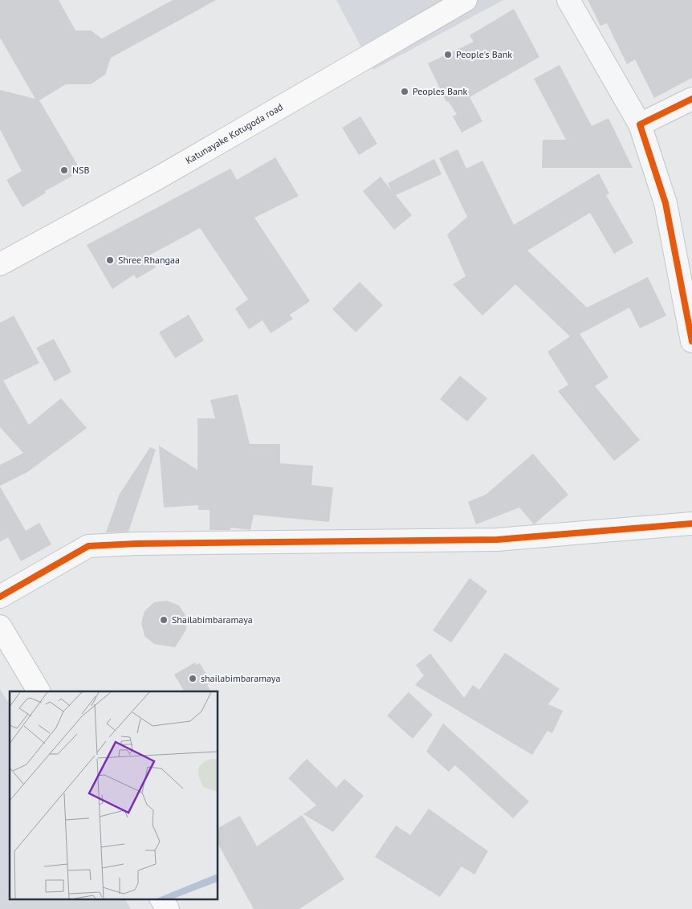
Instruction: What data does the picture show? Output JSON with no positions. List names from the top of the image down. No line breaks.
{"streets":{"main road":["Katunayake Kotugoda road"]},"places":["People's Bank","Peoples Bank","NSB","Shree Rhangaa","Shailabimbaramaya","shailabimbaramaya"]}
